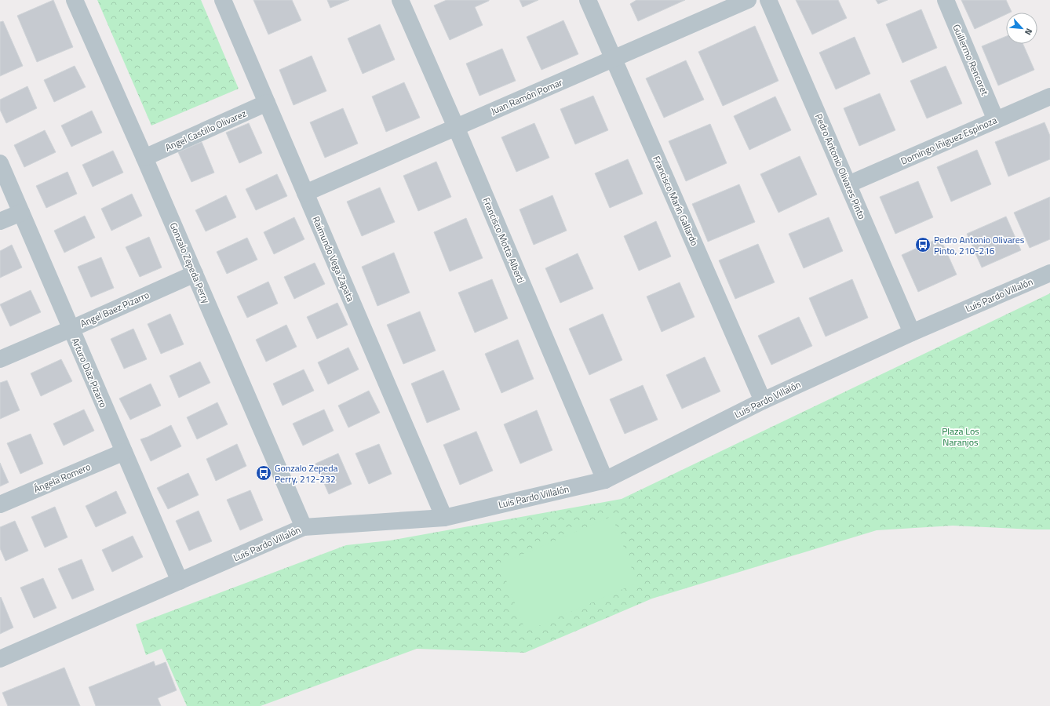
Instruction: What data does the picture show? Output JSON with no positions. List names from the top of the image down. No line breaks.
{"streets":{"street":["Guillermo Rencoret","Juan Ramón Pomar","Angel Castillo Olivarez","Domingo Iñiguez Espinoza","Pedro Antonio Olivares Pinto","Francisco Marín Gallardo","Francisco Motta Alberti","Raimundo Vega Zapata","Gonzalo Zepeda Perry","Luis Pardo Villalón","Angel Baez Pizarro","Arturo Díaz Pizarro","Ángela Romero"]},"crossings":[["Guillermo Rencoret","Domingo Iñiguez Espinoza"],["Juan Ramón Pomar","Francisco Marín Gallardo"],["Juan Ramón Pomar","Francisco Motta Alberti"],["Juan Ramón Pomar","Raimundo Vega Zapata"],["Angel Castillo Olivarez","Raimundo Vega Zapata"],["Angel Castillo Olivarez","Gonzalo Zepeda Perry"],["Domingo Iñiguez Espinoza","Pedro Antonio Olivares Pinto"],["Pedro Antonio Olivares Pinto","Luis Pardo Villalón"],["Francisco Marín Gallardo","Luis Pardo Villalón"],["Francisco Motta Alberti","Luis Pardo Villalón"],["Raimundo Vega Zapata","Luis Pardo Villalón"],["Gonzalo Zepeda Perry","Luis Pardo Villalón"],["Gonzalo Zepeda Perry","Angel Baez Pizarro"],["Luis Pardo Villalón","Arturo Díaz Pizarro"],["Angel Baez Pizarro","Arturo Díaz Pizarro"],["Arturo Díaz Pizarro","Ángela Romero"]],"parks":["Plaza Los Naranjos"],"places":{"bus stop":["Pedro Antonio Olivares Pinto, 210-216","Gonzalo Zepeda Perry, 212-232"]},"north":"bottom right"}
